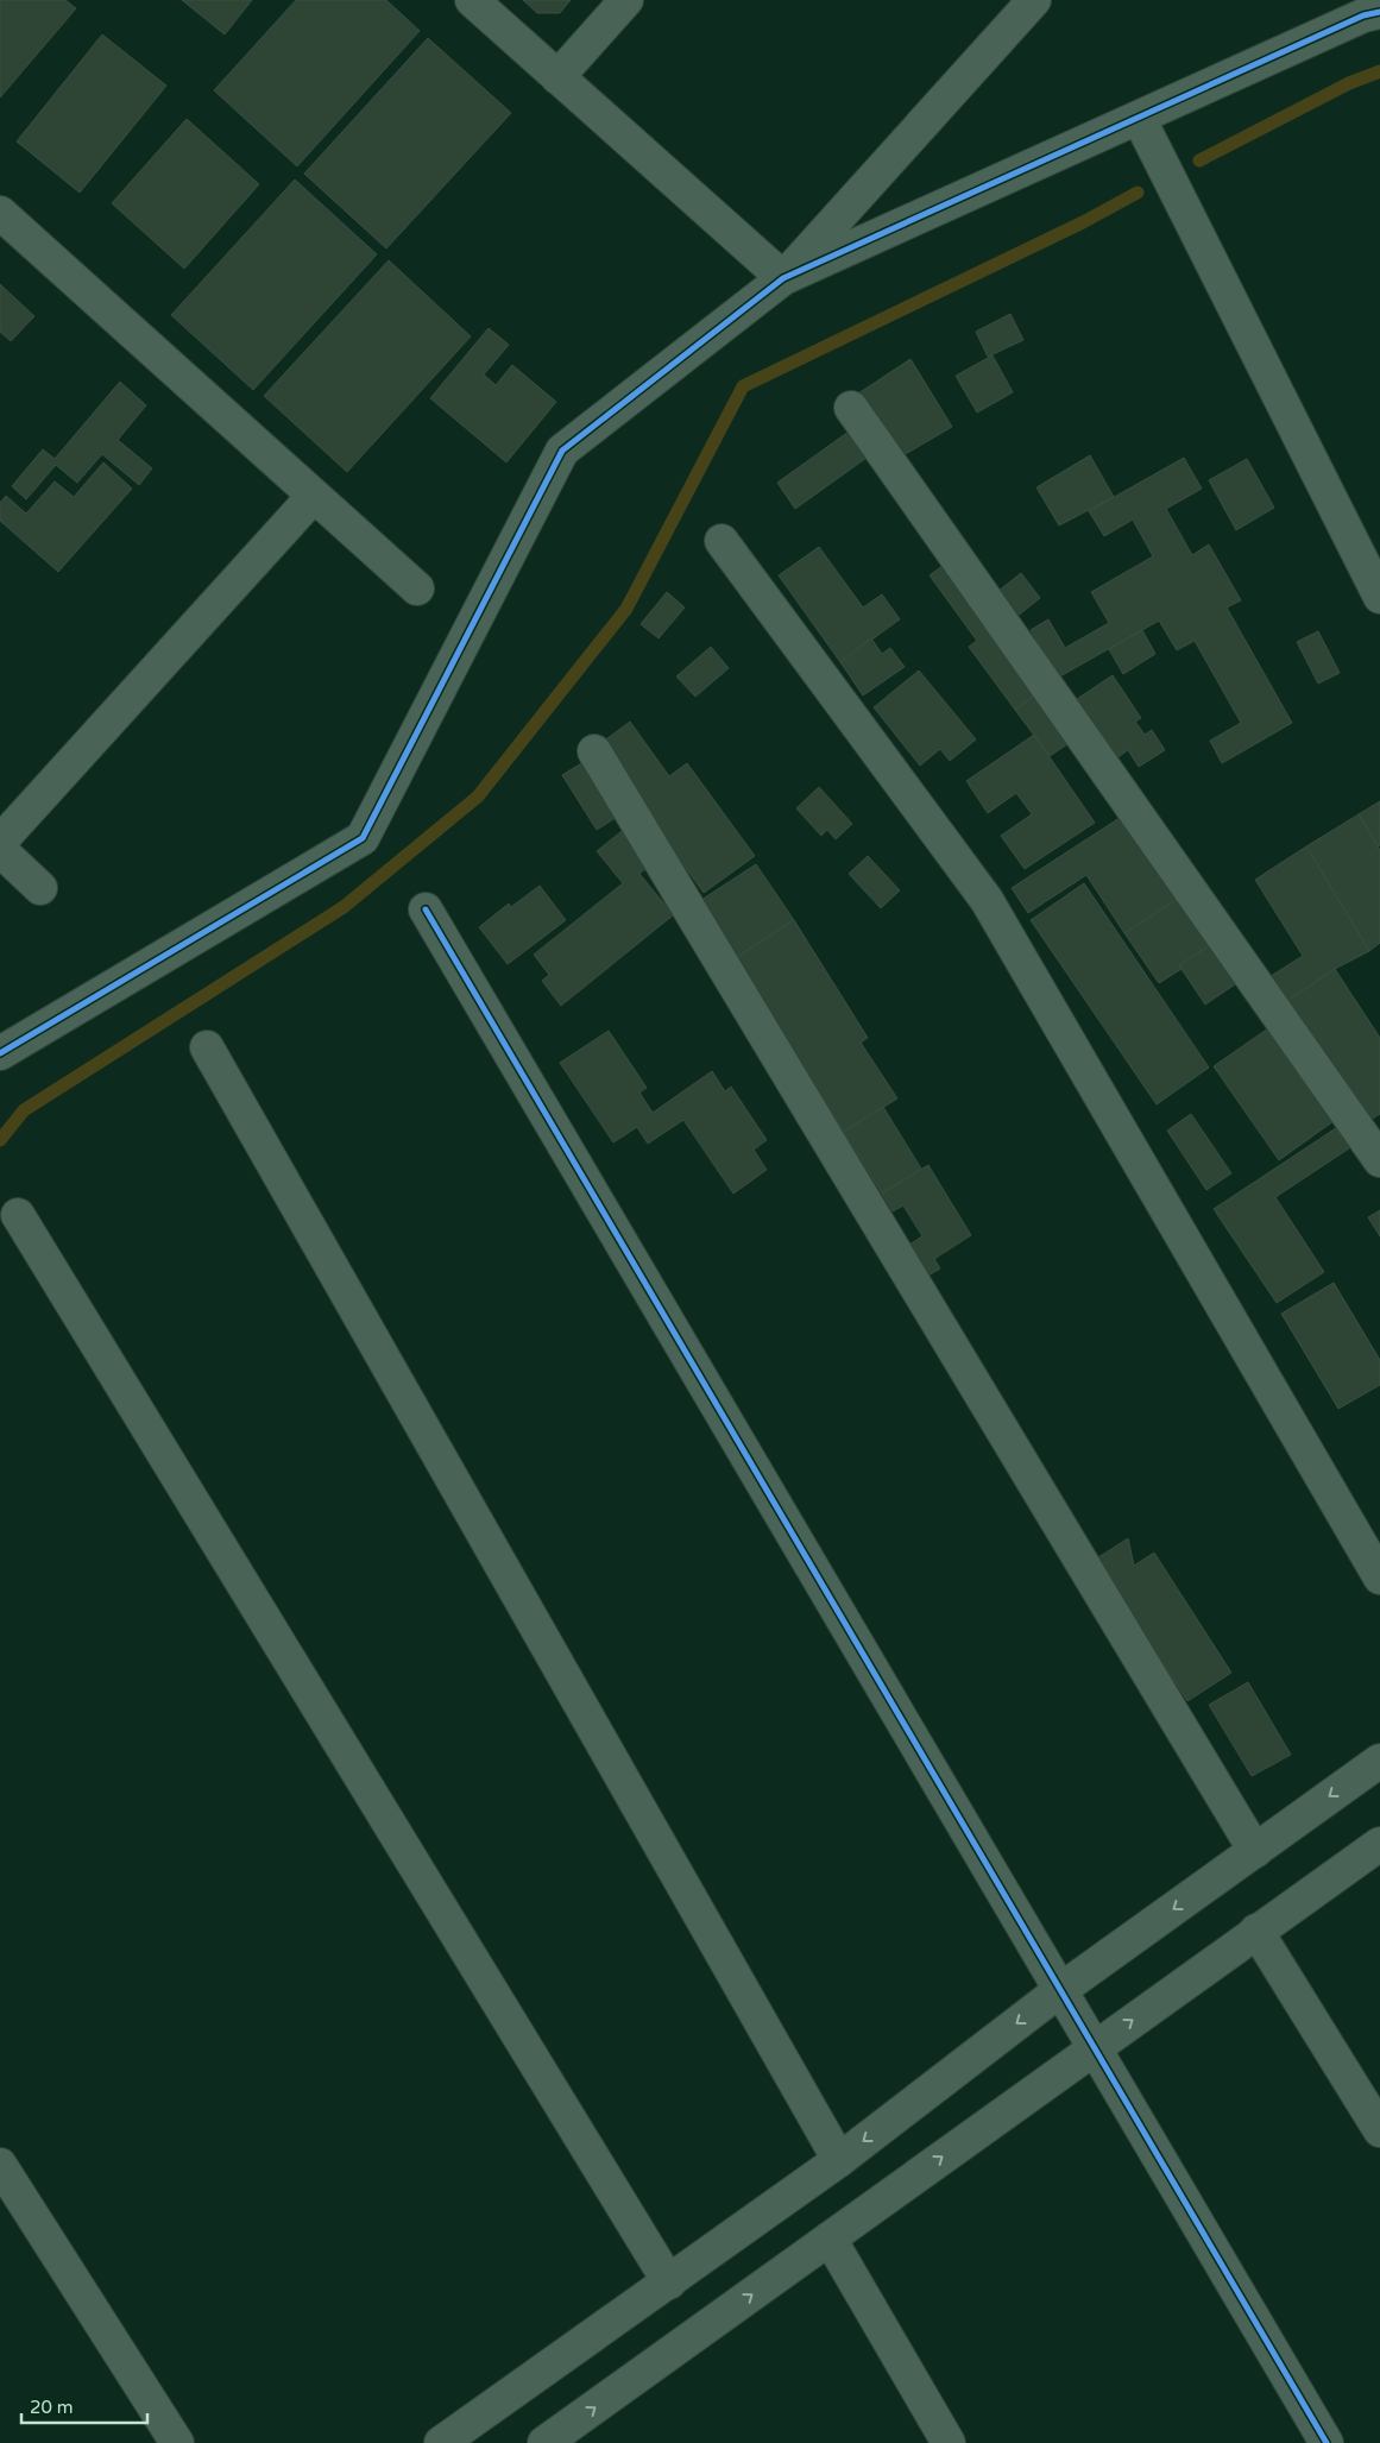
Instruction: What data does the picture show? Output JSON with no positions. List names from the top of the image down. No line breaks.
{"scale_bar":"20 m"}
